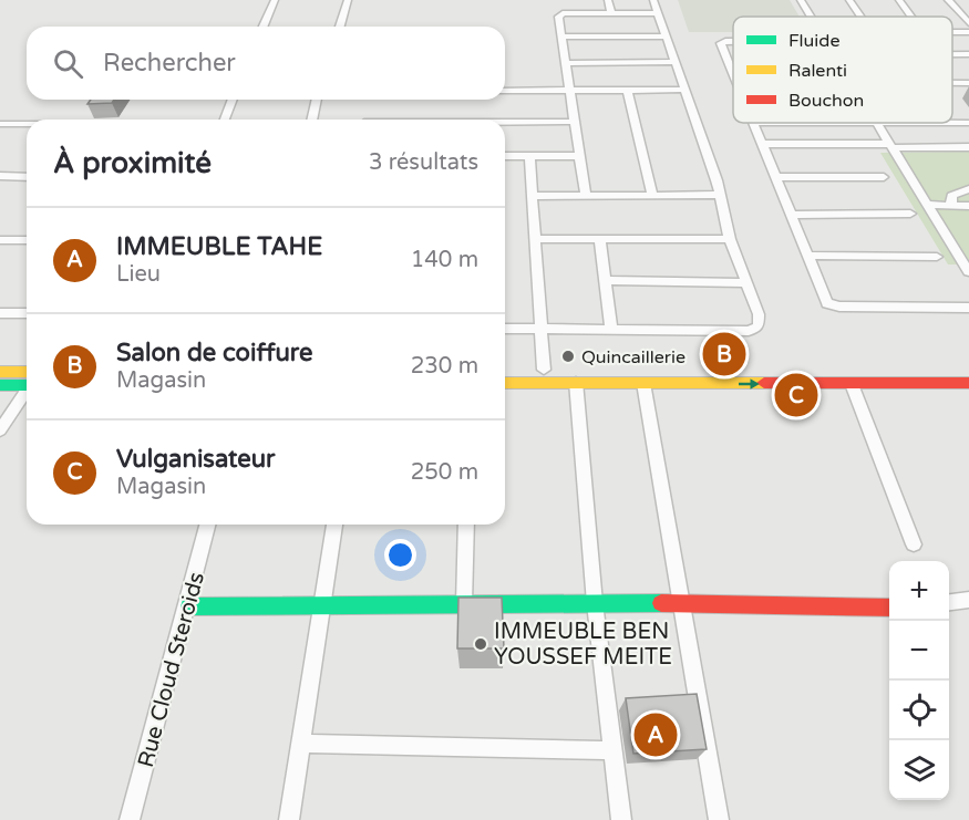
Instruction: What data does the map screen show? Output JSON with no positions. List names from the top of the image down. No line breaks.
{"streets":{"street":["Rue Cloud Steroids"]},"places":["Quincaillerie","IMMEUBLE BEN YOUSSEF MEITE"],"legend":["Fluide","Ralenti","Bouchon"],"page":{"search":"Rechercher","heading":["À proximité","3 résultats"],"list":[{"mark":"A","name":"IMMEUBLE TAHE","note":"Lieu","value":"140 m"},{"mark":"B","name":"Salon de coiffure","note":"Magasin","value":"230 m"},{"mark":"C","name":"Vulganisateur","note":"Magasin","value":"250 m"}],"pins":["B","C","A"],"map_buttons":["+","−"]}}
